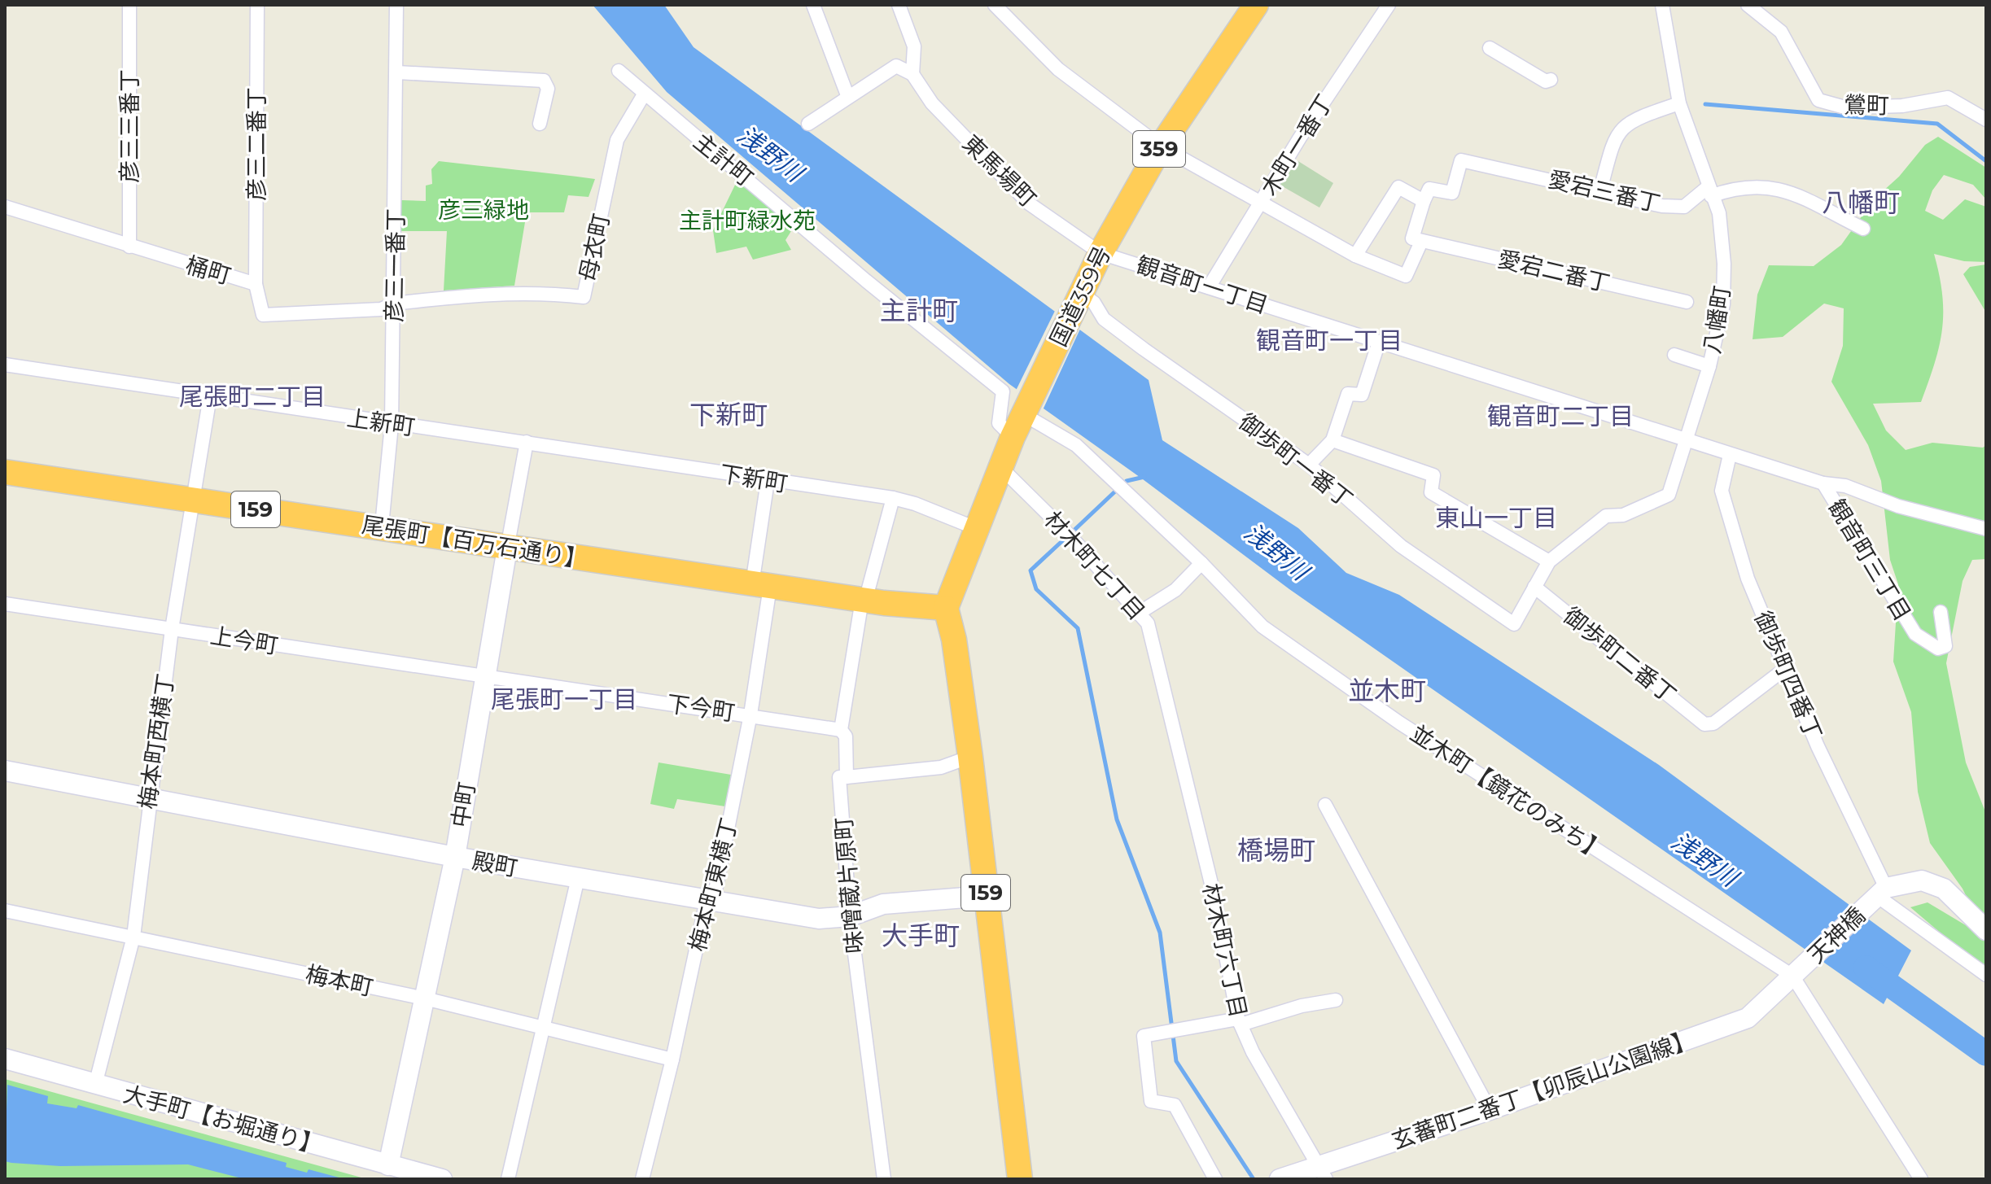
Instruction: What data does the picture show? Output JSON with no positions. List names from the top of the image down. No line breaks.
{"streets":{"highway":["359","国道359号","159","尾張町【百万石通り】"],"street":["鶯町","彦三三番丁","彦三二番丁","木町一番丁","主計町","東馬場町","愛宕三番丁","母衣町","彦三一番丁","桶町","愛宕二番丁","観音町一丁目","八幡町","上新町","御歩町一番丁","下新町","観音町三丁目","材木町七丁目","上今町","御歩町二番丁","御歩町四番丁","下今町","梅本町西横丁","並木町【鏡花のみち】","中町","殿町","梅本町東横丁","味噌蔵片原町","天神橋","材木町六丁目","梅本町","玄蕃町二番丁【卯辰山公園線】","大手町【お堀通り】"]},"crossings":[["彦三三番丁","桶町"],["彦三二番丁","桶町"],["木町一番丁","観音町一丁目"],["主計町","母衣町"],["主計町","国道359号"],["東馬場町","観音町一丁目"],["東馬場町","国道359号"],["愛宕三番丁","八幡町"],["母衣町","彦三一番丁"],["母衣町","桶町"],["彦三一番丁","桶町"],["彦三一番丁","上新町"],["彦三一番丁","尾張町【百万石通り】"],["観音町一丁目","国道359号"],["国道359号","御歩町一番丁"],["国道359号","下新町"],["国道359号","159"],["国道359号","尾張町【百万石通り】"],["国道359号","材木町七丁目"],["国道359号","並木町【鏡花のみち】"],["八幡町","観音町三丁目"],["上新町","下新町"],["上新町","梅本町西横丁"],["上新町","中町"],["御歩町一番丁","御歩町二番丁"],["下新町","中町"],["下新町","梅本町東横丁"],["下新町","味噌蔵片原町"],["159","尾張町【百万石通り】"],["159","殿町"],["尾張町【百万石通り】","梅本町西横丁"],["尾張町【百万石通り】","中町"],["尾張町【百万石通り】","梅本町東横丁"],["尾張町【百万石通り】","味噌蔵片原町"],["観音町三丁目","御歩町四番丁"],["材木町七丁目","材木町六丁目"],["上今町","下今町"],["上今町","梅本町西横丁"],["上今町","中町"],["御歩町二番丁","御歩町四番丁"],["御歩町四番丁","天神橋"],["下今町","中町"],["下今町","梅本町東横丁"],["下今町","味噌蔵片原町"],["梅本町西横丁","殿町"],["梅本町西横丁","梅本町"],["梅本町西横丁","大手町【お堀通り】"],["並木町【鏡花のみち】","天神橋"],["並木町【鏡花のみち】","玄蕃町二番丁【卯辰山公園線】"],["中町","殿町"],["中町","梅本町"],["中町","大手町【お堀通り】"],["殿町","梅本町東横丁"],["殿町","味噌蔵片原町"],["梅本町東横丁","梅本町"],["天神橋","玄蕃町二番丁【卯辰山公園線】"],["材木町六丁目","玄蕃町二番丁【卯辰山公園線】"]],"districts":["八幡町","主計町","観音町一丁目","尾張町二丁目","下新町","観音町二丁目","東山一丁目","並木町","尾張町一丁目","橋場町","大手町"],"water":["浅野川"],"parks":["彦三緑地","主計町緑水苑"]}
